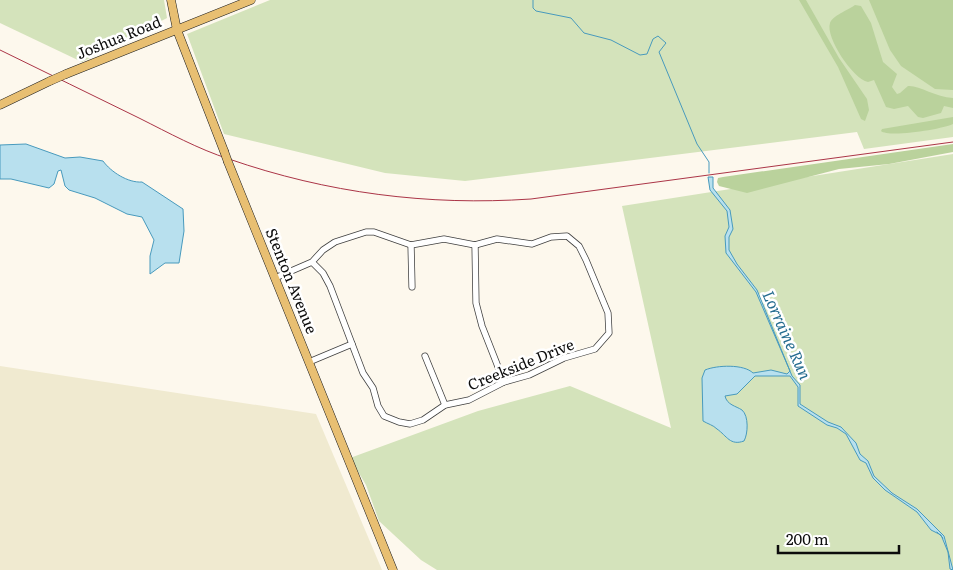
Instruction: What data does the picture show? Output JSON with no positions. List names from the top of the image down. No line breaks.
{"streets":{"main road":["Joshua Road","Stenton Avenue"],"street":["Creekside Drive"]},"crossings":[["Joshua Road","Stenton Avenue"],["Stenton Avenue","Creekside Drive"]],"water":["Lorraine Run"],"scale_bar":"200 m"}
